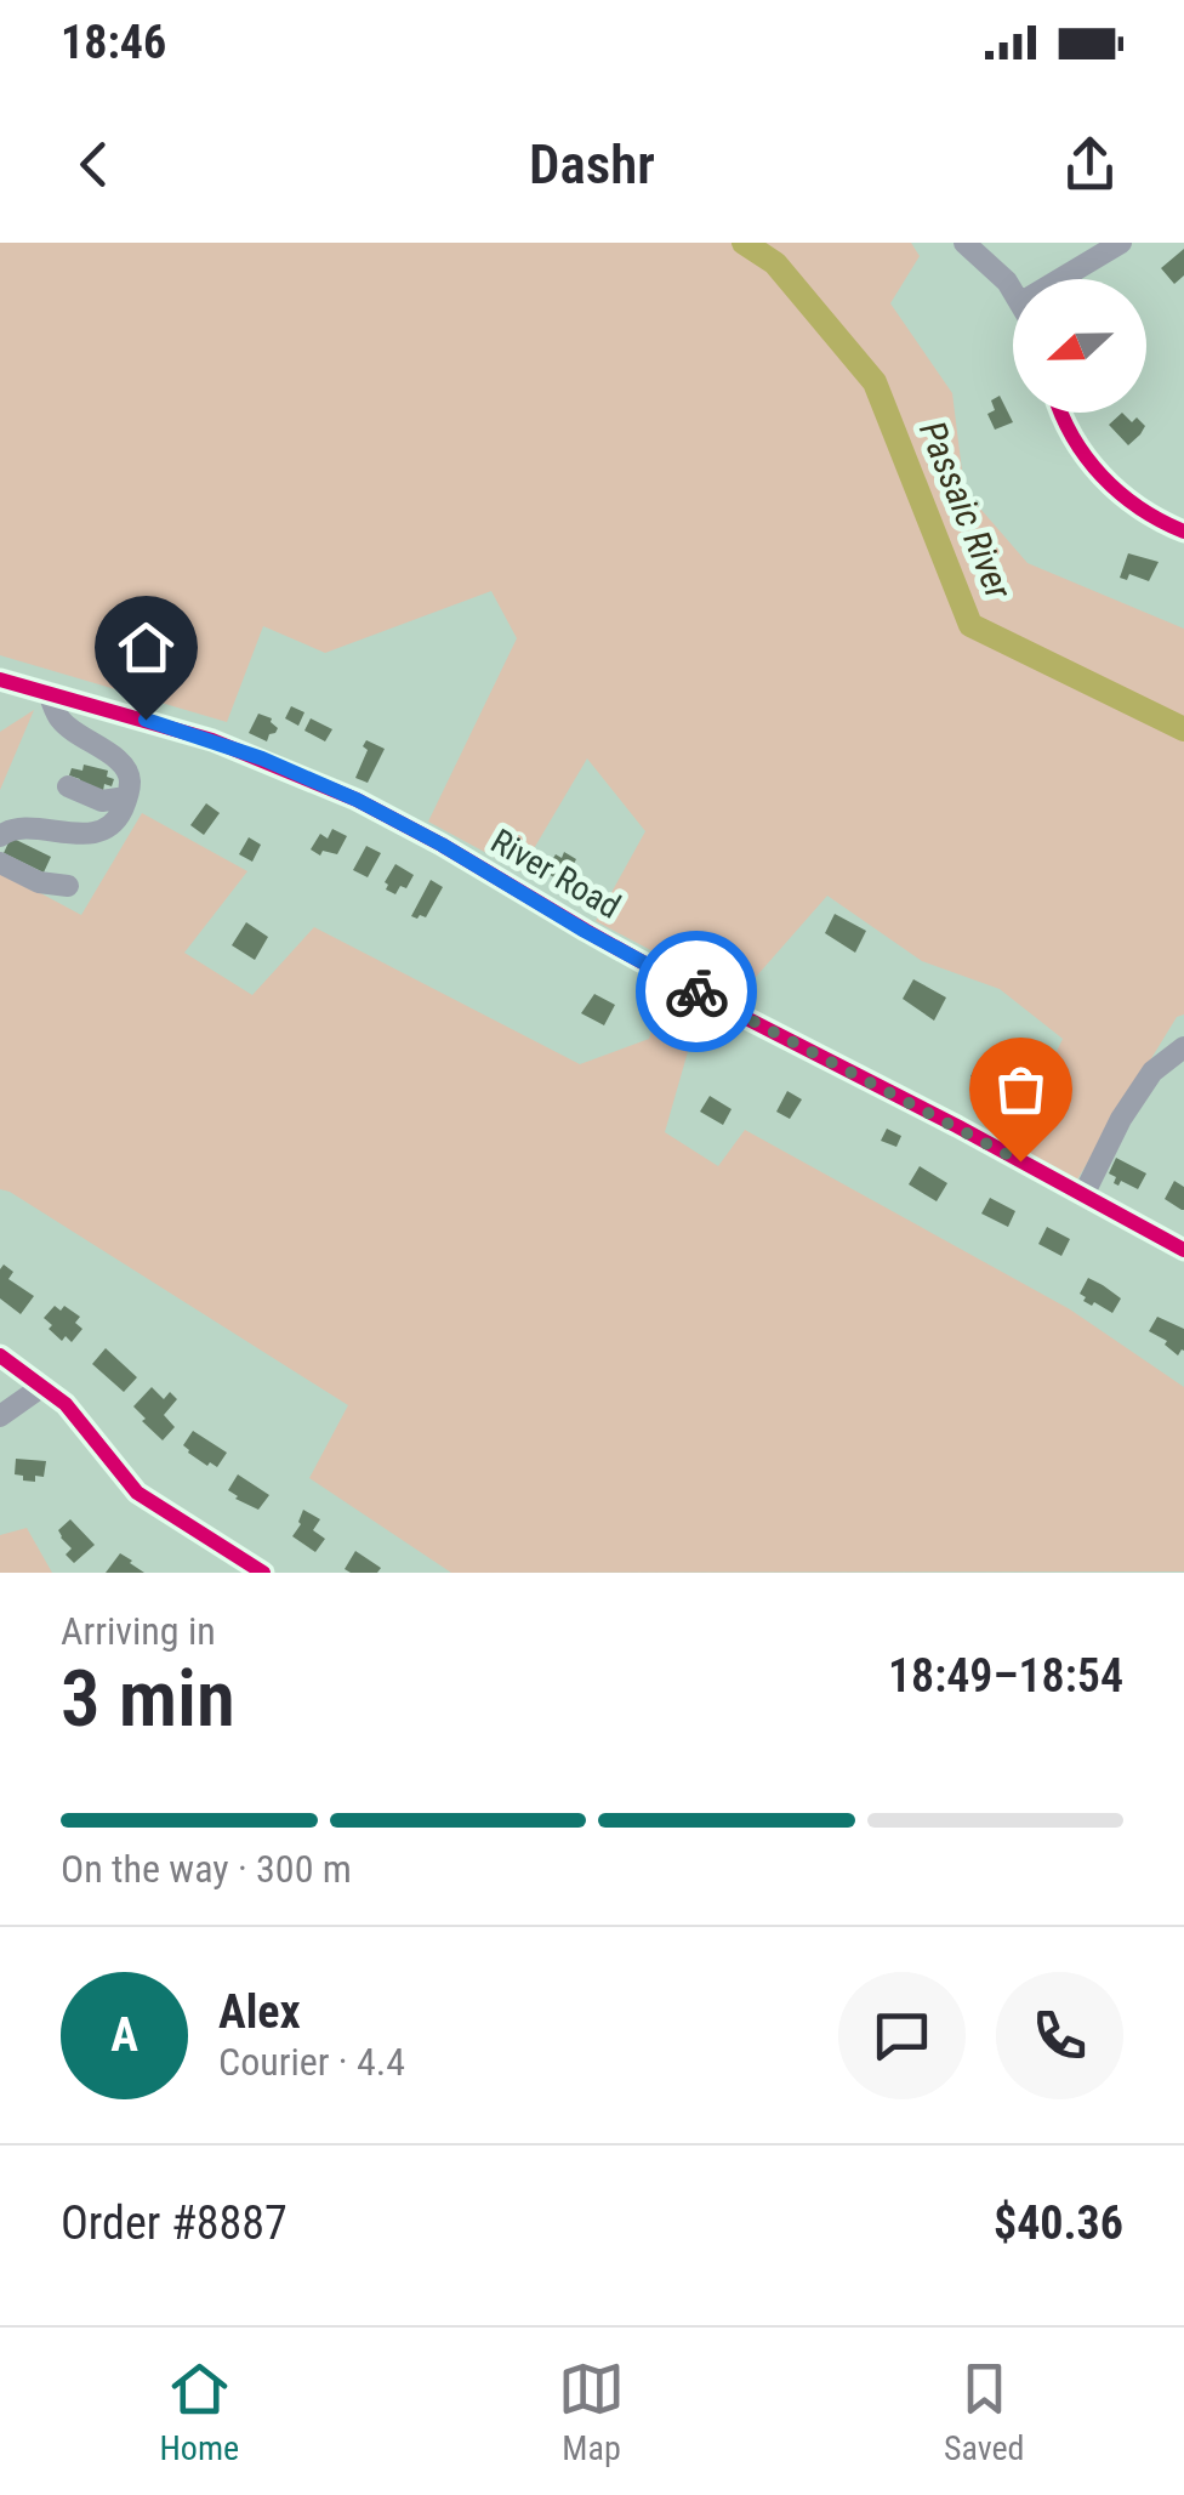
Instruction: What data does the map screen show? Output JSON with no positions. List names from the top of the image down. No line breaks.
{"streets":{"street":["River Road"]},"water":["Passaic River"],"north":"left","page":{"status":"18:46","header":"Dashr","heading":["3 min","Arriving in","18:49–18:54"],"panel":["Alex","Courier · 4.4","Order #8887","$40.36"],"bar":"On the way · 300 m","round":"A","tabs":["Home","Map","Saved"]}}
